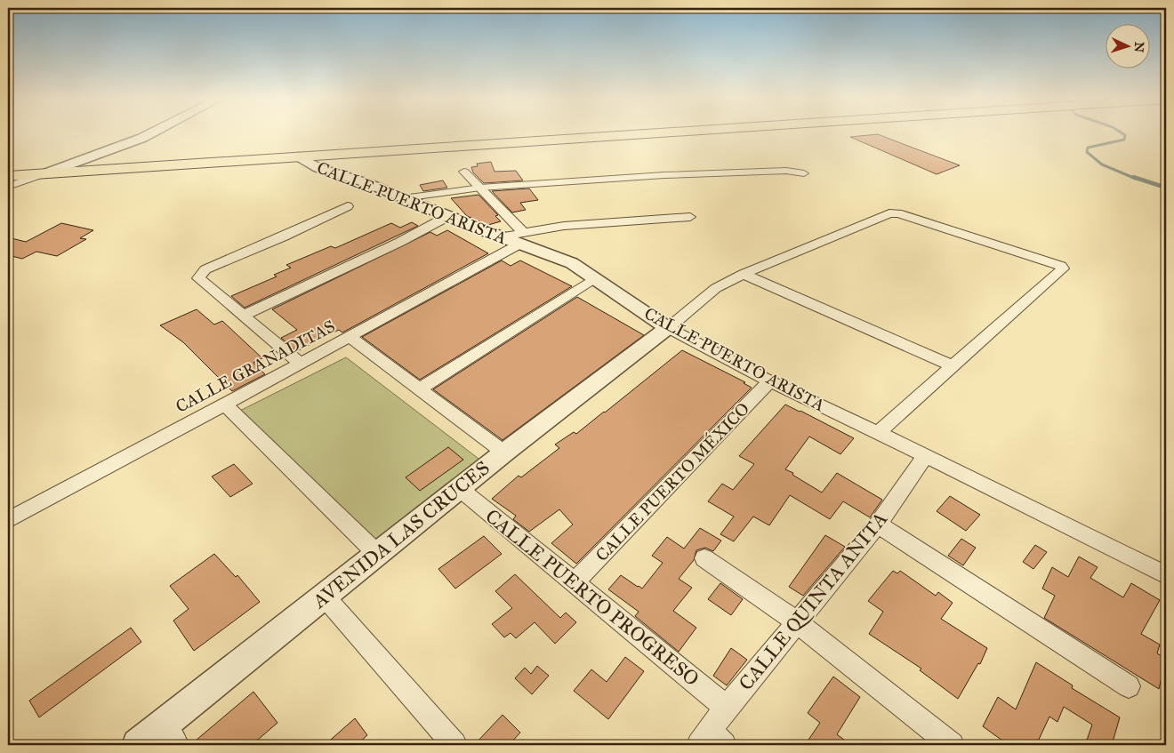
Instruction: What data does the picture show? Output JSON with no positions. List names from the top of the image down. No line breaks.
{"streets":{"street":["CALLE PUERTO ARISTA","CALLE GRANADITAS","CALLE PUERTO MÉXICO","AVENIDA LAS CRUCES","CALLE PUERTO PROGRESO","CALLE QUINTA ANITA"]},"crossings":[["CALLE PUERTO ARISTA","CALLE GRANADITAS"],["CALLE PUERTO ARISTA","CALLE PUERTO MÉXICO"],["CALLE PUERTO ARISTA","AVENIDA LAS CRUCES"],["CALLE PUERTO ARISTA","CALLE QUINTA ANITA"],["CALLE PUERTO MÉXICO","CALLE PUERTO PROGRESO"],["AVENIDA LAS CRUCES","CALLE PUERTO PROGRESO"],["CALLE PUERTO PROGRESO","CALLE QUINTA ANITA"]],"north":"right"}
